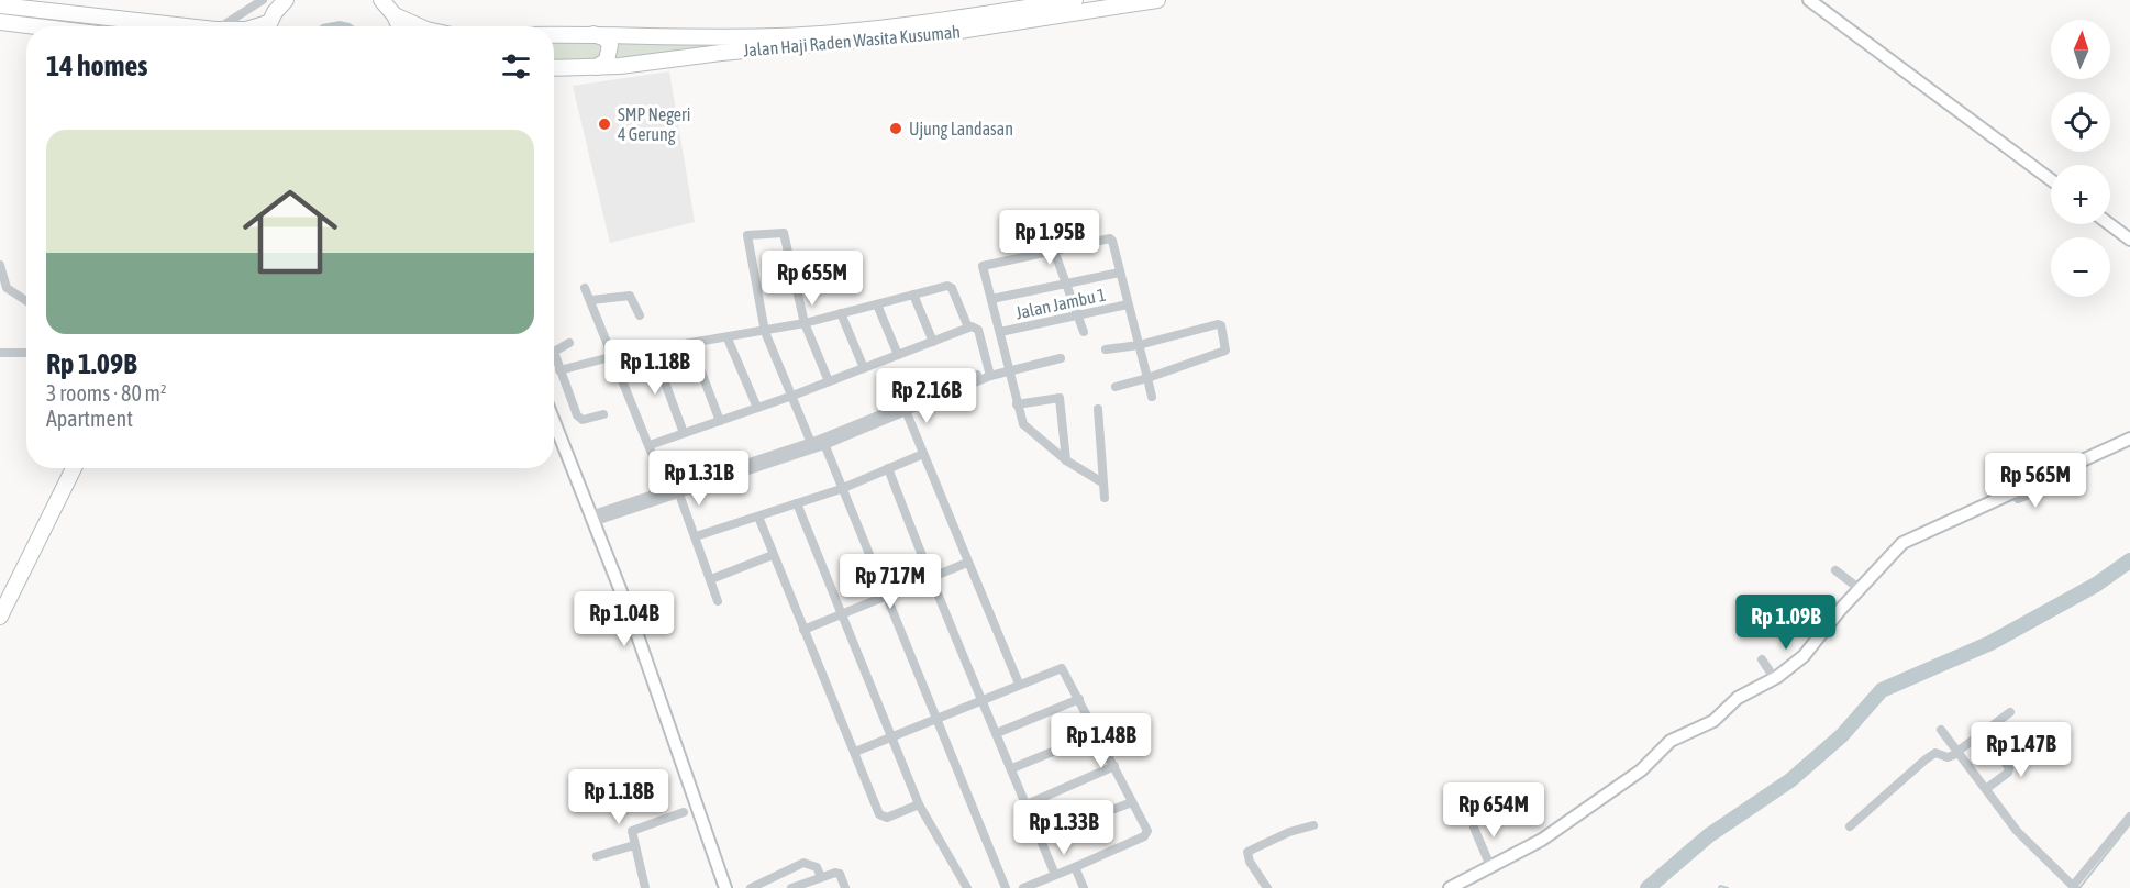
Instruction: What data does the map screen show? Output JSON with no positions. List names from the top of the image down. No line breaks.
{"streets":{"highway":["Jalan Haji Raden Wasita Kusumah"],"street":["Jalan Jambu 1"]},"places":["SMP Negeri 4 Gerung","Ujung Landasan"],"north":"top","page":{"map_buttons":["+","−"],"heading":"14 homes","list":[{"name":"Rp 1.09B","note":"3 rooms · 80 m² · Apartment"}],"price":["Rp 1.95B","Rp 655M","Rp 1.18B","Rp 2.16B","Rp 1.31B","Rp 565M","Rp 717M","Rp 1.04B","Rp 1.09B","Rp 1.48B","Rp 1.47B","Rp 1.18B","Rp 654M","Rp 1.33B"]}}
